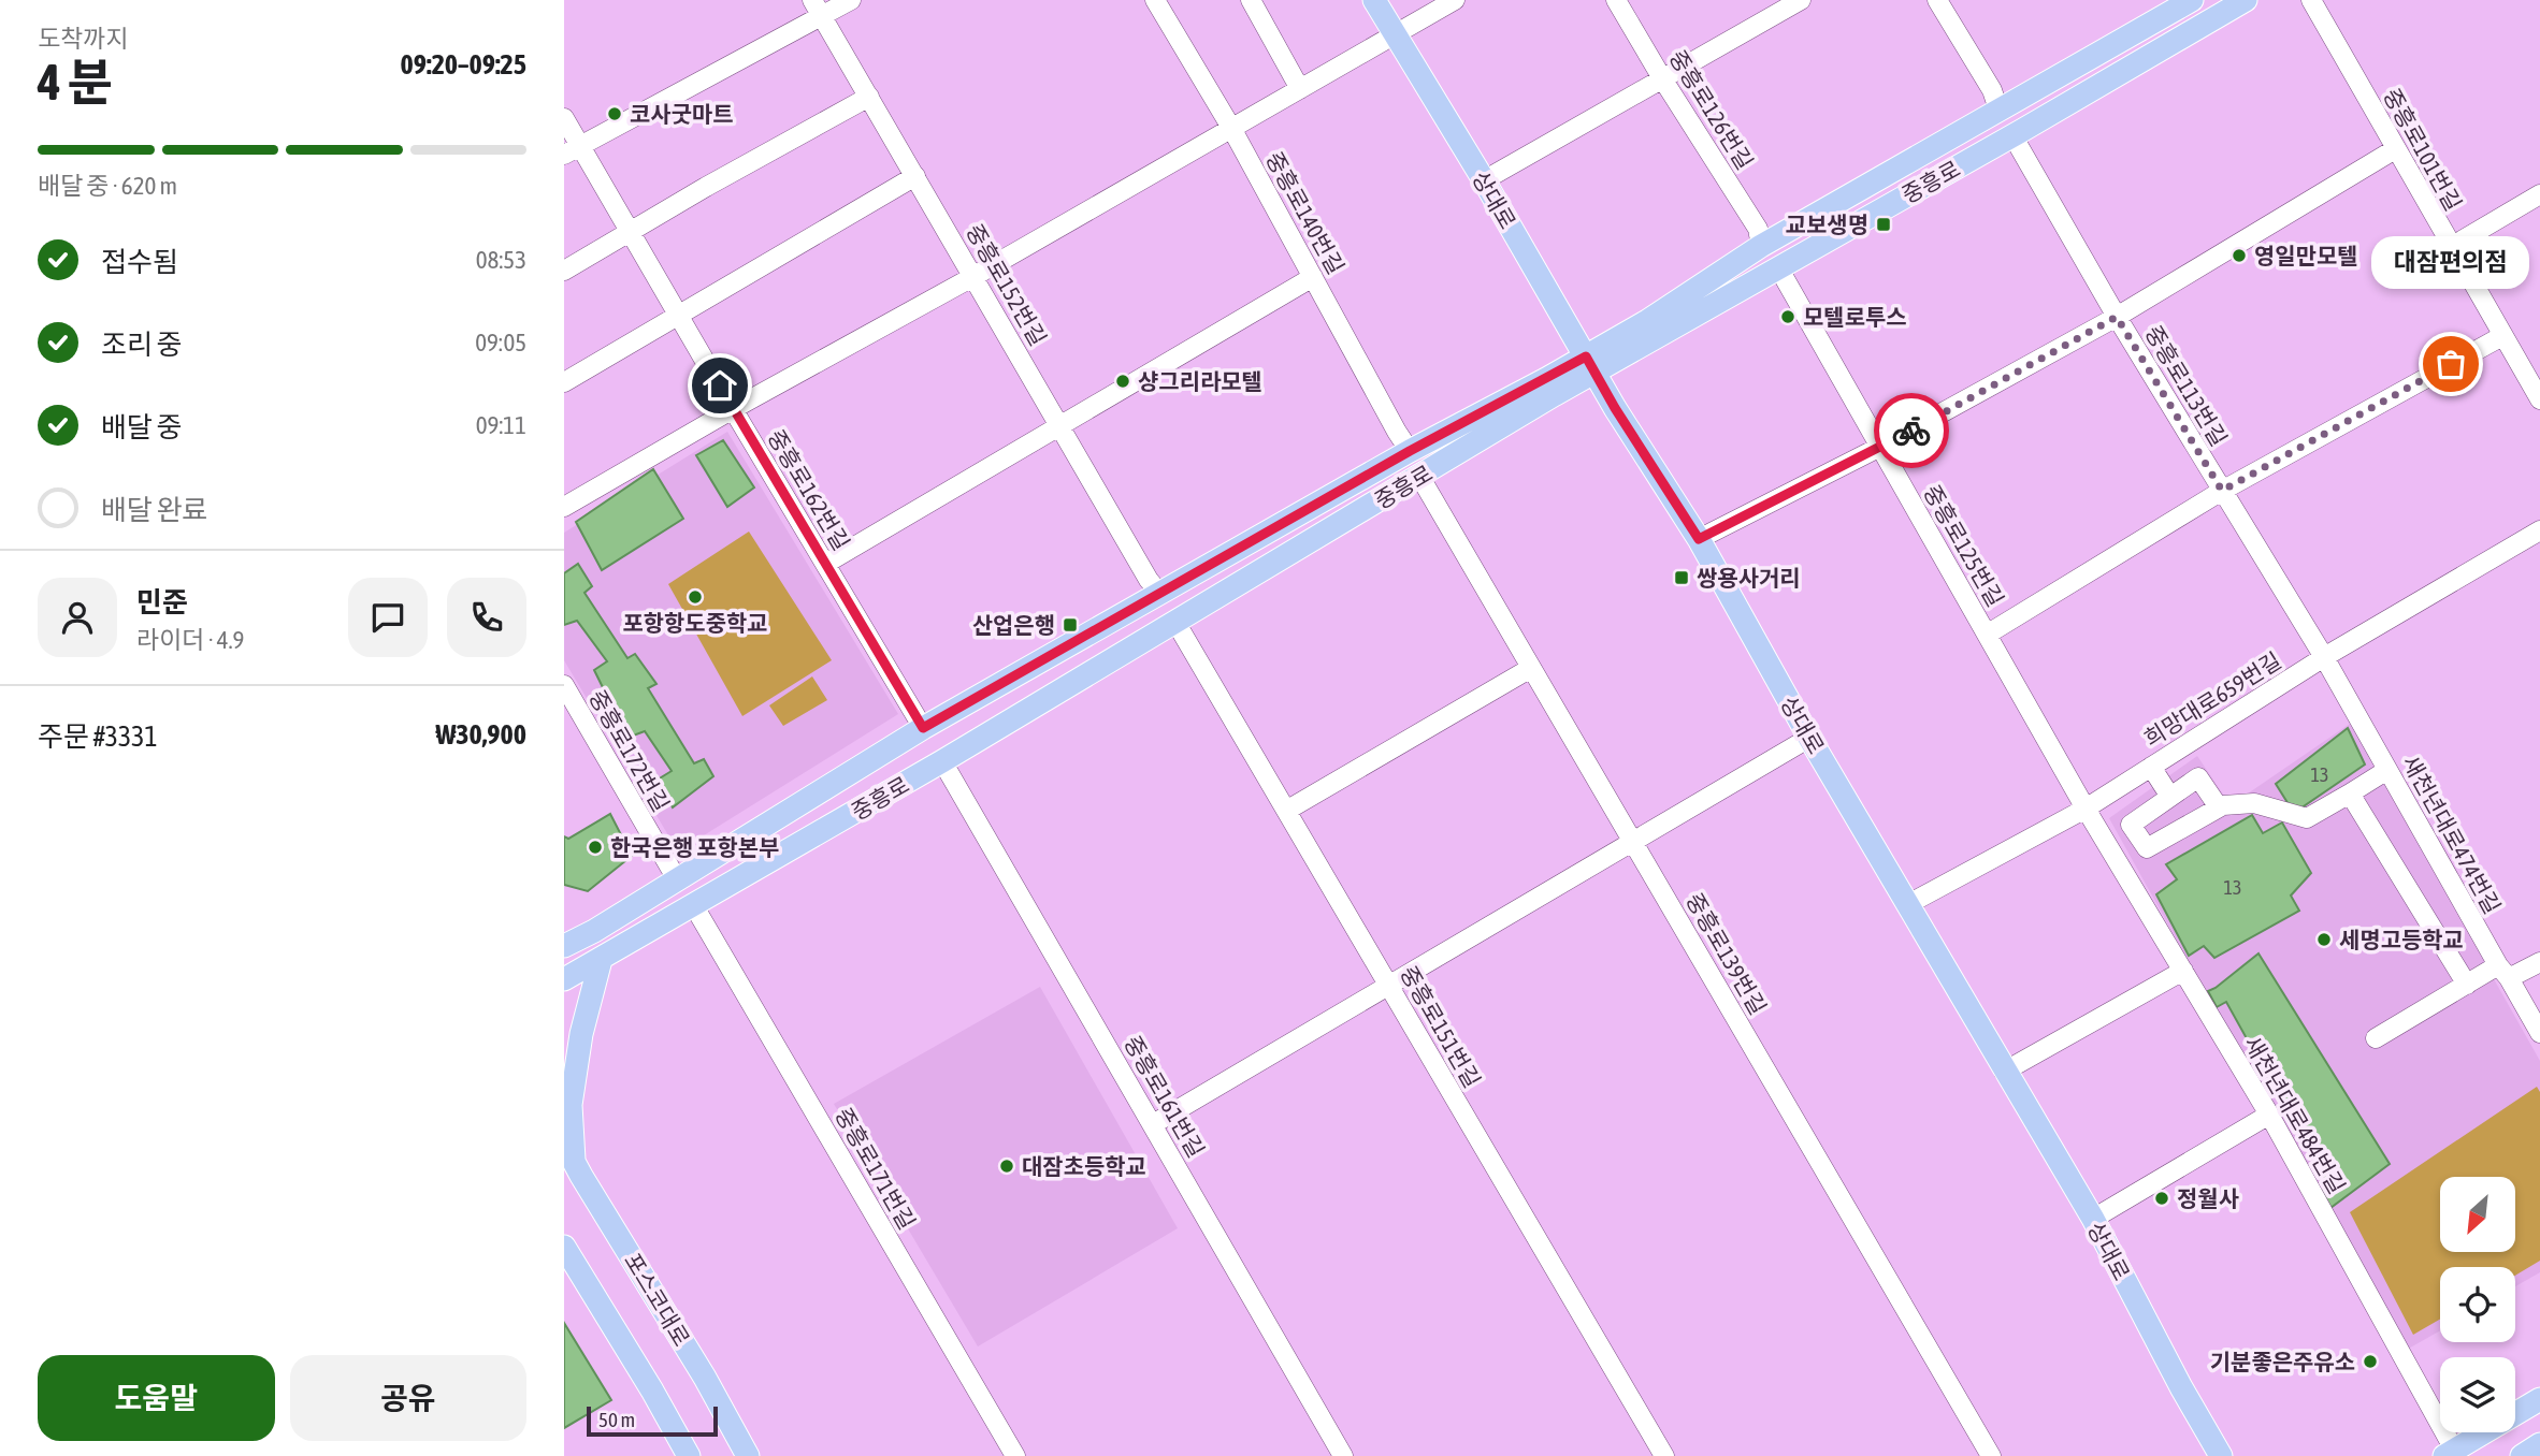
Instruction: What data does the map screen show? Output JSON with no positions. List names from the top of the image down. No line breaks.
{"streets":{"main road":["중흥로","상대로","포스코대로"],"street":["중흥로126번길","중흥로101번길","중흥로140번길","중흥로152번길","중흥로113번길","중흥로162번길","중흥로125번길","희망대로659번길","중흥로172번길","새천년대로474번길","중흥로139번길","중흥로151번길","중흥로161번길","새천년대로484번길","중흥로171번길"]},"crossings":[["중흥로126번길","중흥로"],["중흥로","상대로"],["중흥로","중흥로140번길"],["중흥로","중흥로152번길"],["중흥로","중흥로113번길"],["중흥로","중흥로162번길"],["중흥로","중흥로125번길"],["중흥로","중흥로172번길"],["중흥로","중흥로139번길"],["중흥로","중흥로151번길"],["중흥로","중흥로161번길"],["중흥로","중흥로171번길"],["상대로","희망대로659번길"],["중흥로113번길","희망대로659번길"],["중흥로113번길","새천년대로474번길"],["중흥로125번길","희망대로659번길"],["중흥로125번길","새천년대로484번길"],["희망대로659번길","새천년대로474번길"],["희망대로659번길","새천년대로484번길"]],"places":{"other":["코사굿마트","영일만모텔","모텔로투스","대잠편의점","샹그리라모텔","포항항도중학교","한국은행 포항본부","세명고등학교","대잠초등학교","정월사","기분좋은주유소"],"transit":["교보생명","쌍용사거리","산업은행"]},"house_numbers":["13","13"],"scale_bar":"50 m","north":"bottom left","page":{"heading":["4 분","도착까지","09:20–09:25"],"panel":["민준","라이더 · 4.9","주문 #3331","₩30,900"],"bar":"배달 중 · 620 m","list":[["접수됨","08:53"],["조리 중","09:05"],["배달 중","09:11"],"배달 완료"],"bubble":"대잠편의점","buttons":["도움말","공유"],"scale":"50 m"}}
